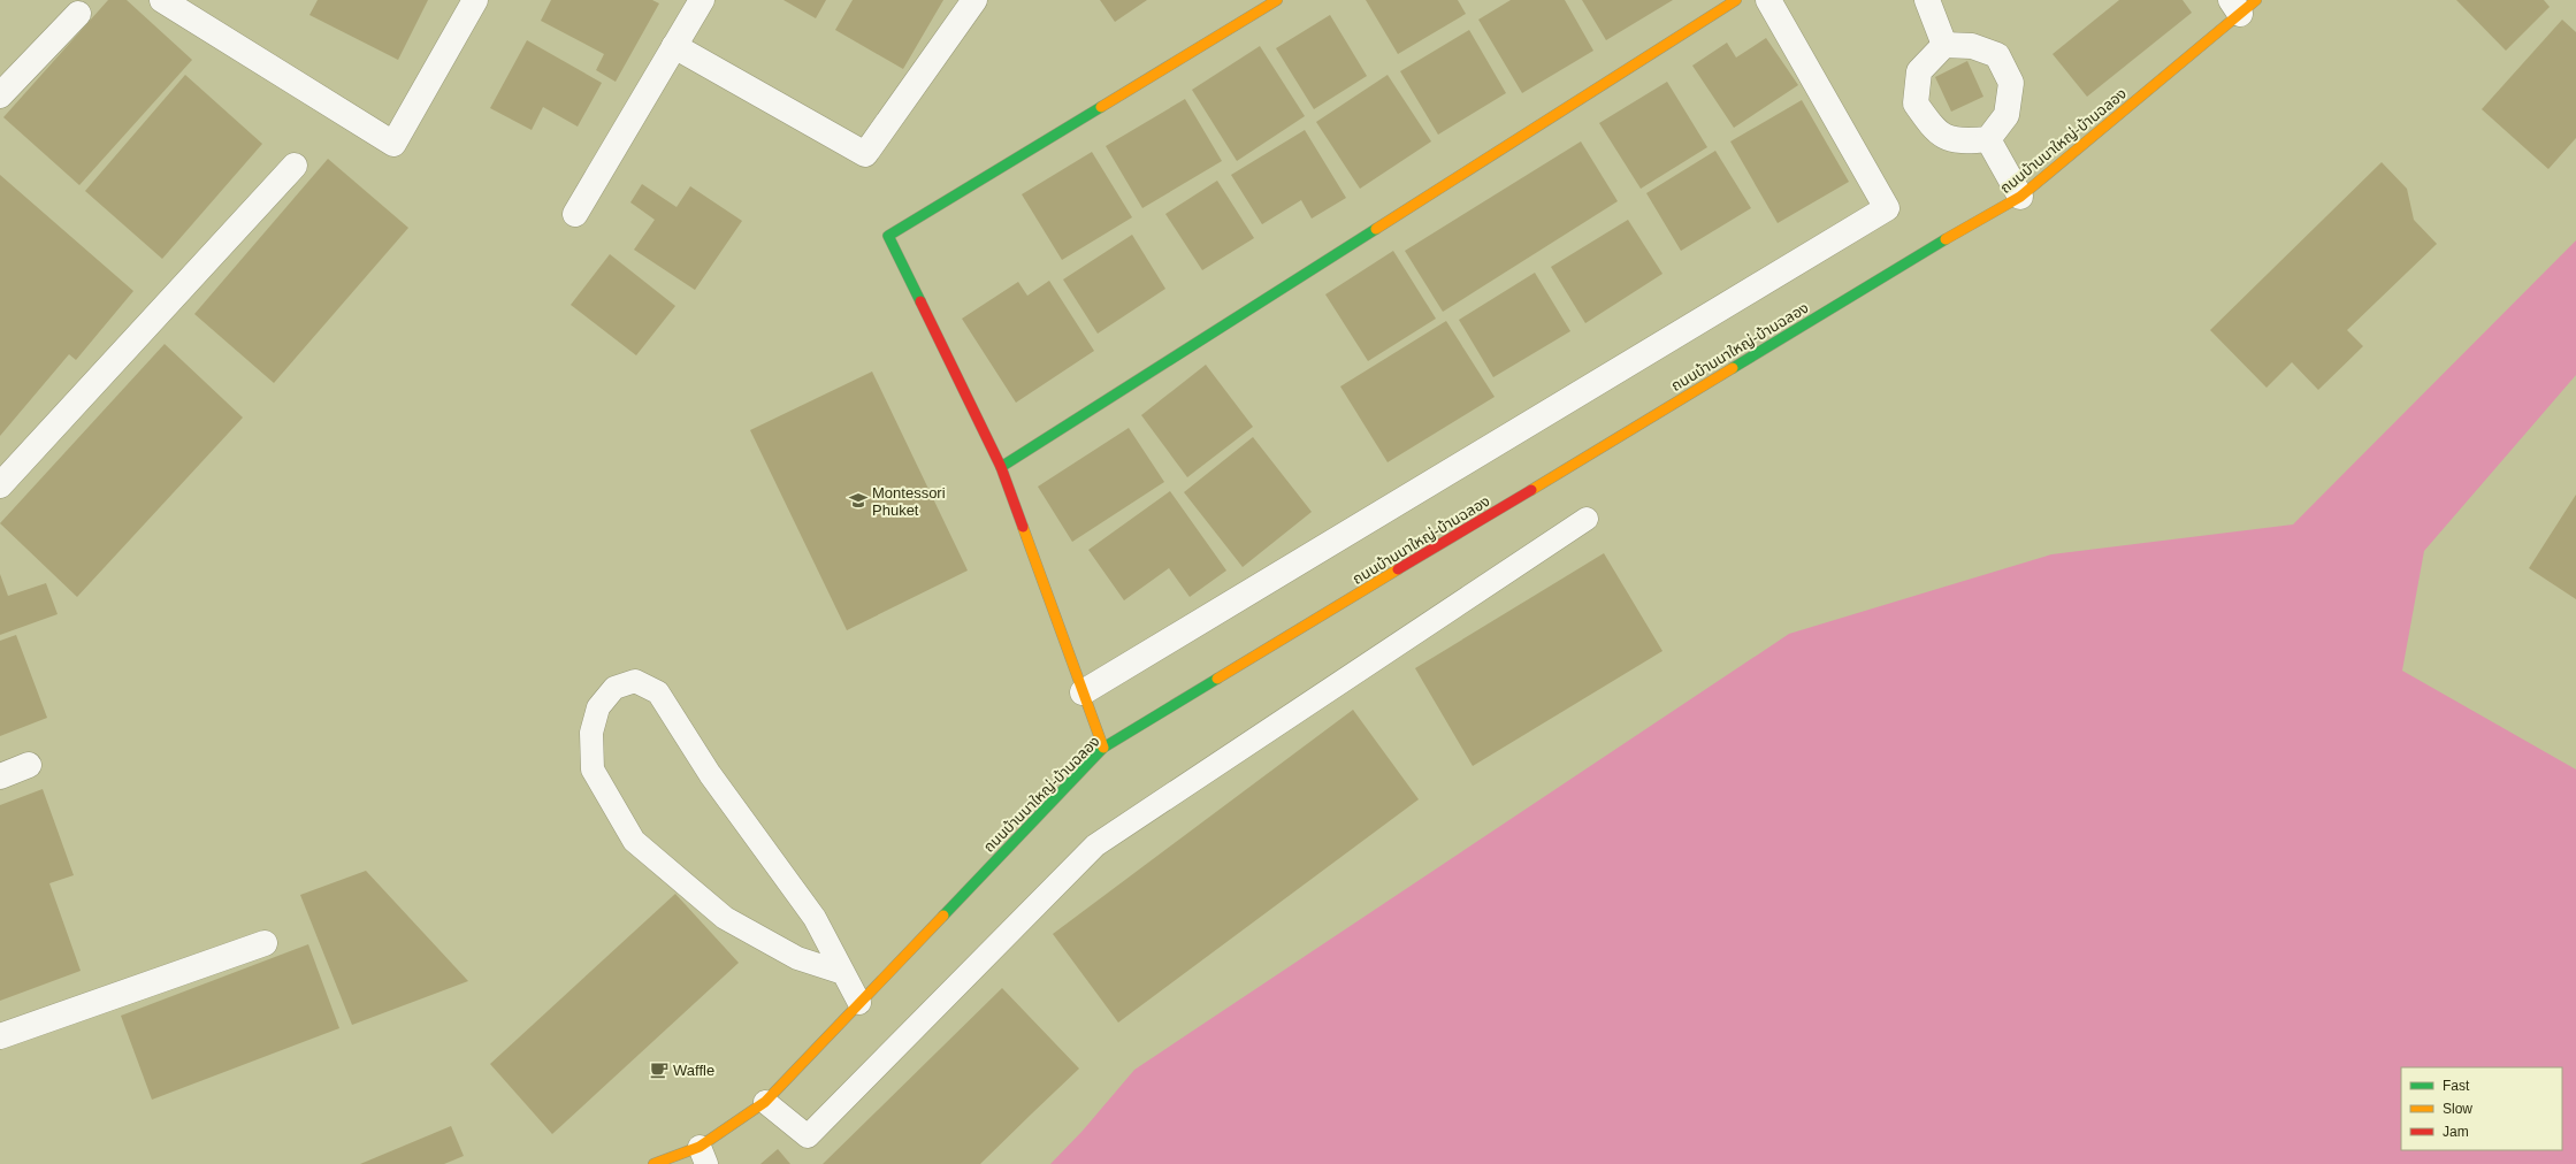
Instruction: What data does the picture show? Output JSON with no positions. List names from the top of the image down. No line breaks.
{"streets":{"street":["ถนนบ้านนาใหญ่-บ้านฉลอง"]},"places":{"school or university":["Montessori Phuket"],"cafe":["Waffle"]},"legend":["Fast","Slow","Jam"]}
